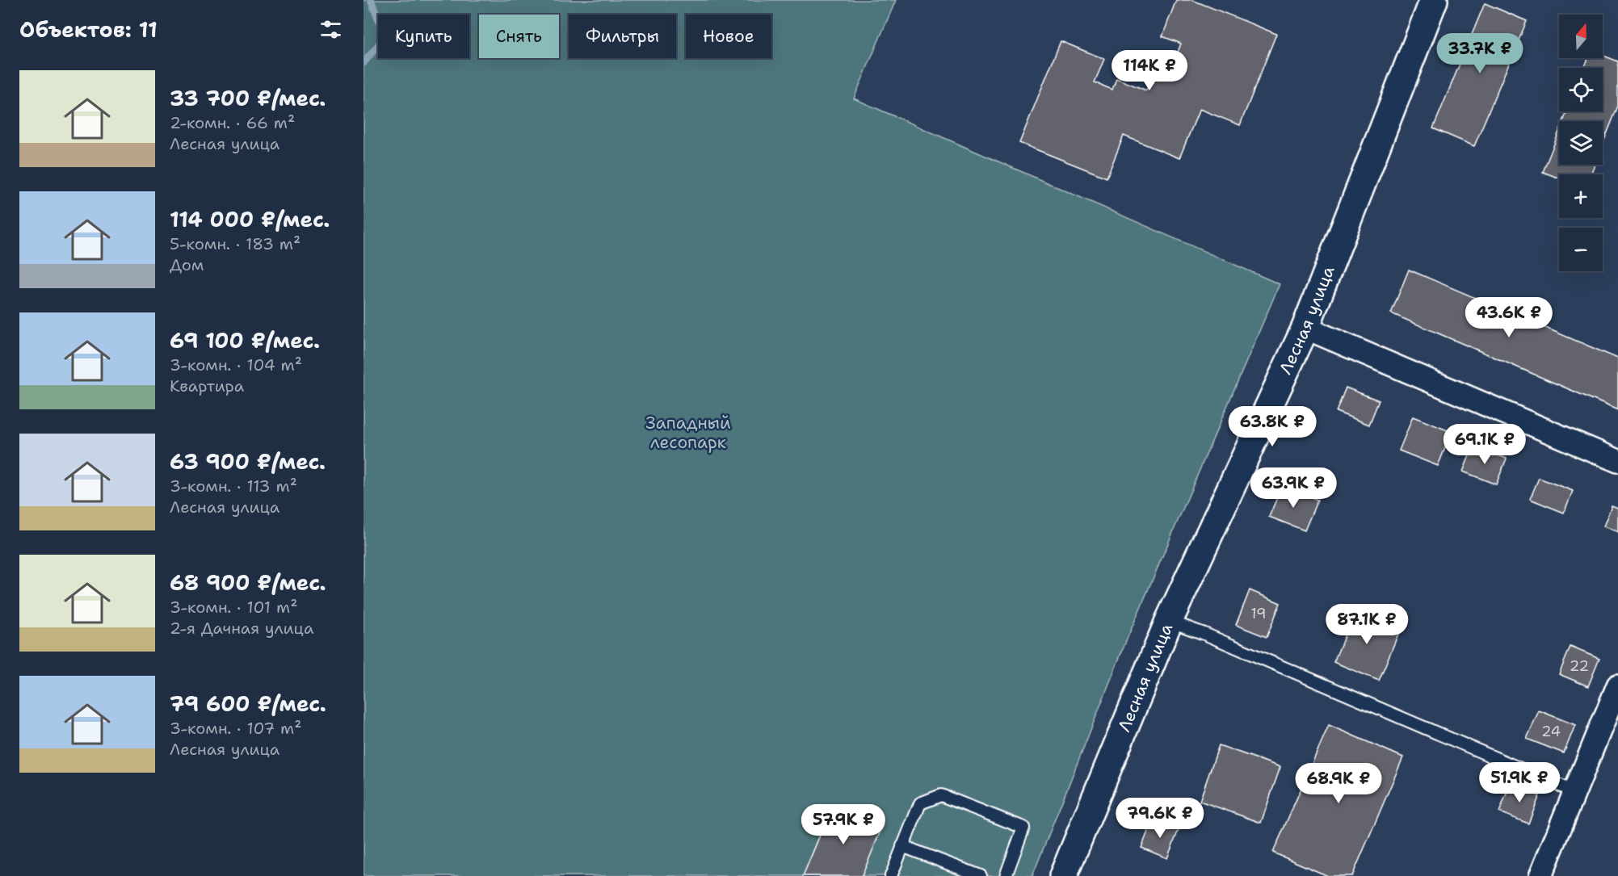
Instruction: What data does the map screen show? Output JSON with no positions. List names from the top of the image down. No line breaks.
{"streets":{"street":["Лесная улица"]},"parks":["Западный лесопарк"],"house_numbers":["19","22","24"],"north":"top","page":{"heading":"Объектов: 11","map_buttons":["+","−"],"chip":["Купить","Снять","Фильтры","Новое"],"price":["33.7K ₽","114K ₽","43.6K ₽","63.8K ₽","69.1K ₽","63.9K ₽","87.1K ₽","51.9K ₽","68.9K ₽","79.6K ₽","57.9K ₽"],"list":[{"name":"33 700 ₽/мес.","note":"2-комн. · 66 m² · Лесная улица"},{"name":"114 000 ₽/мес.","note":"5-комн. · 183 m² · Дом"},{"name":"69 100 ₽/мес.","note":"3-комн. · 104 m² · Квартира"},{"name":"63 900 ₽/мес.","note":"3-комн. · 113 m² · Лесная улица"},{"name":"68 900 ₽/мес.","note":"3-комн. · 101 m² · 2-я Дачная улица"},{"name":"79 600 ₽/мес.","note":"3-комн. · 107 m² · Лесная улица"}]}}
